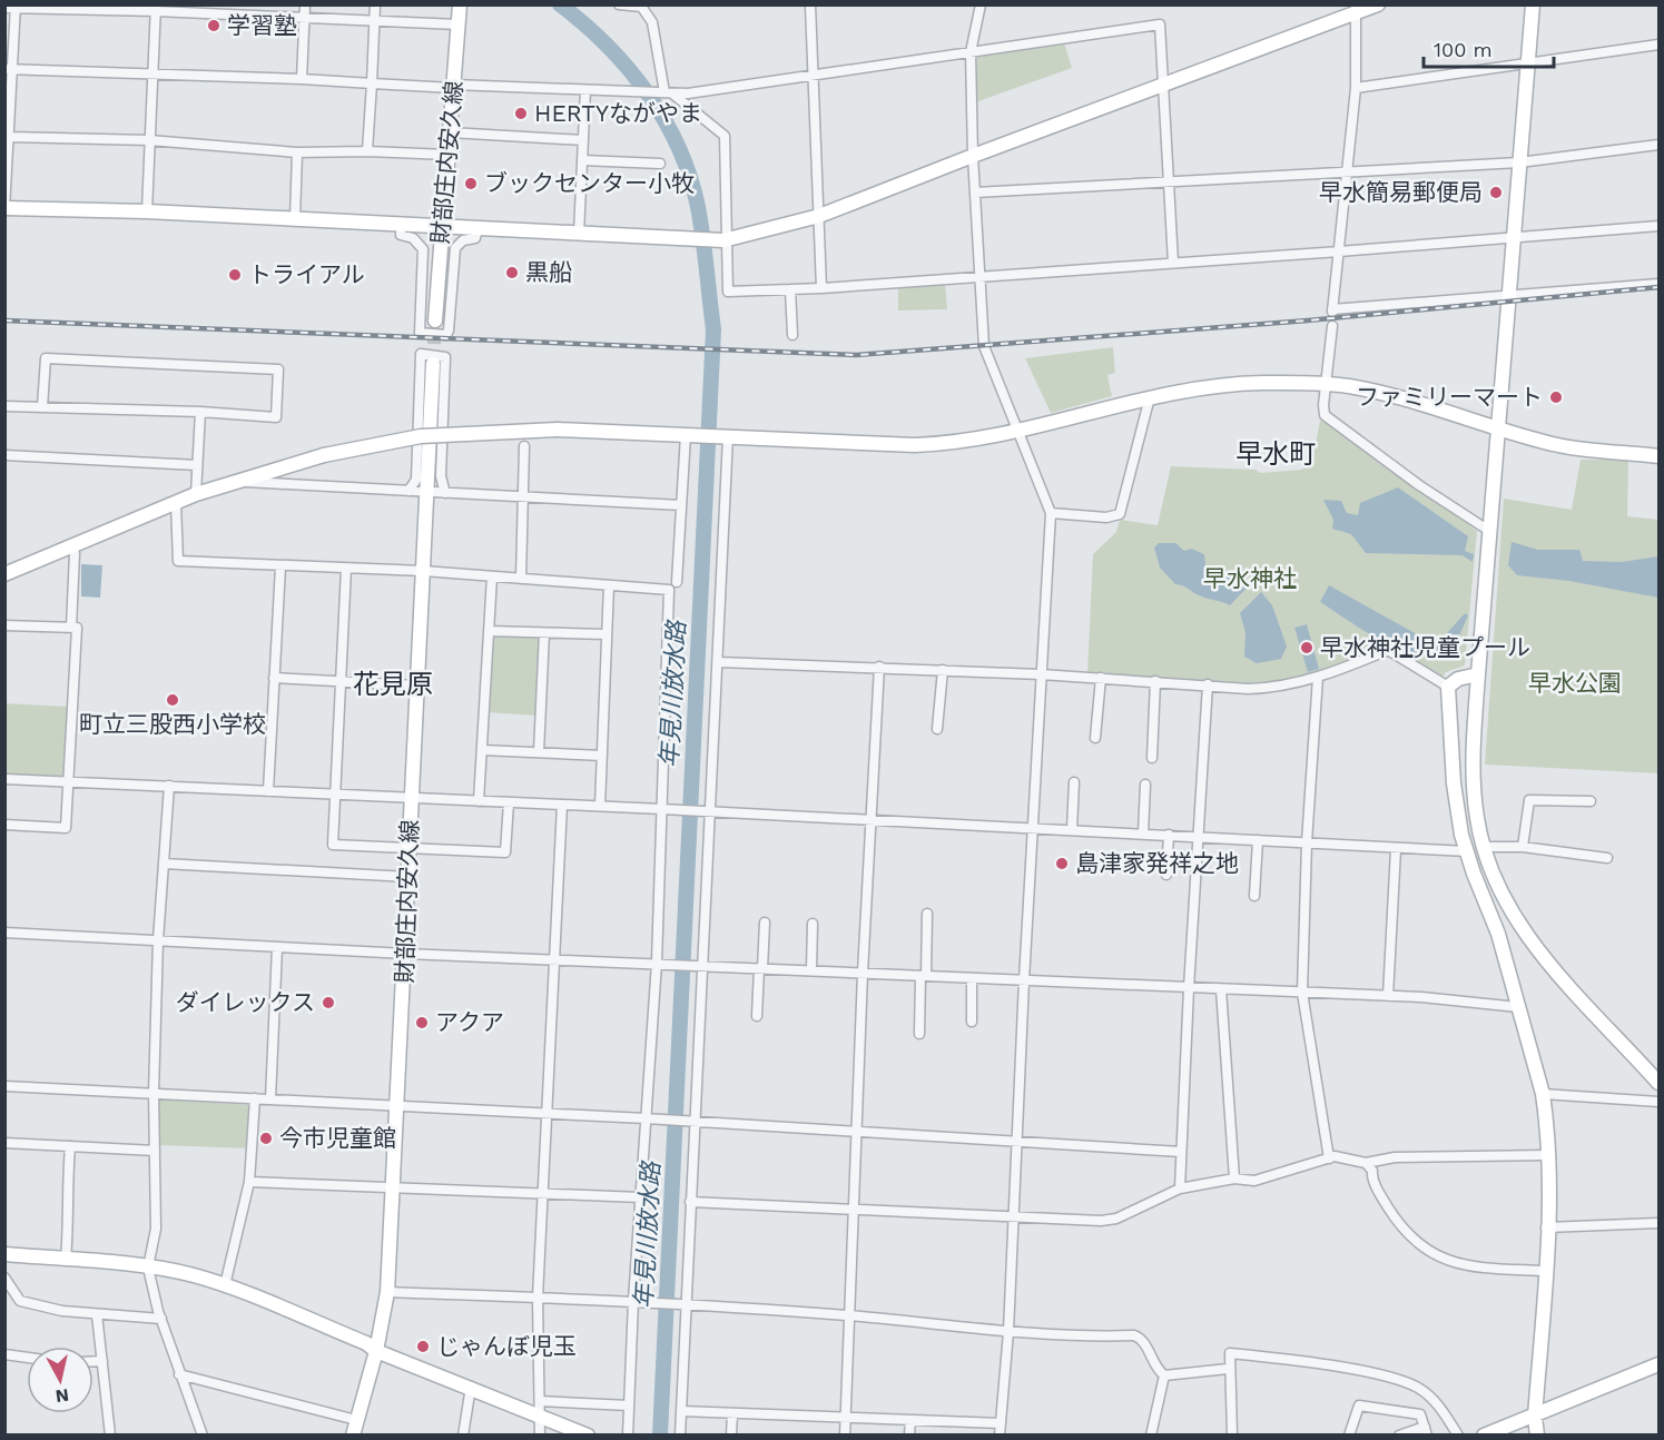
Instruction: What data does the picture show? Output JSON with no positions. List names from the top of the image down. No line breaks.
{"streets":{"street":["財部庄内安久線"]},"districts":["早水町","花見原"],"water":["年見川放水路"],"parks":["早水神社","早水公園"],"places":["学習塾","HERTYながやま","ブックセンター小牧","早水簡易郵便局","黒船","トライアル","ファミリーマート","早水神社児童プール","町立三股西小学校","島津家発祥之地","ダイレックス","アクア","今市児童館","じゃんぼ児玉"],"scale_bar":"100 m","north":"bottom"}
